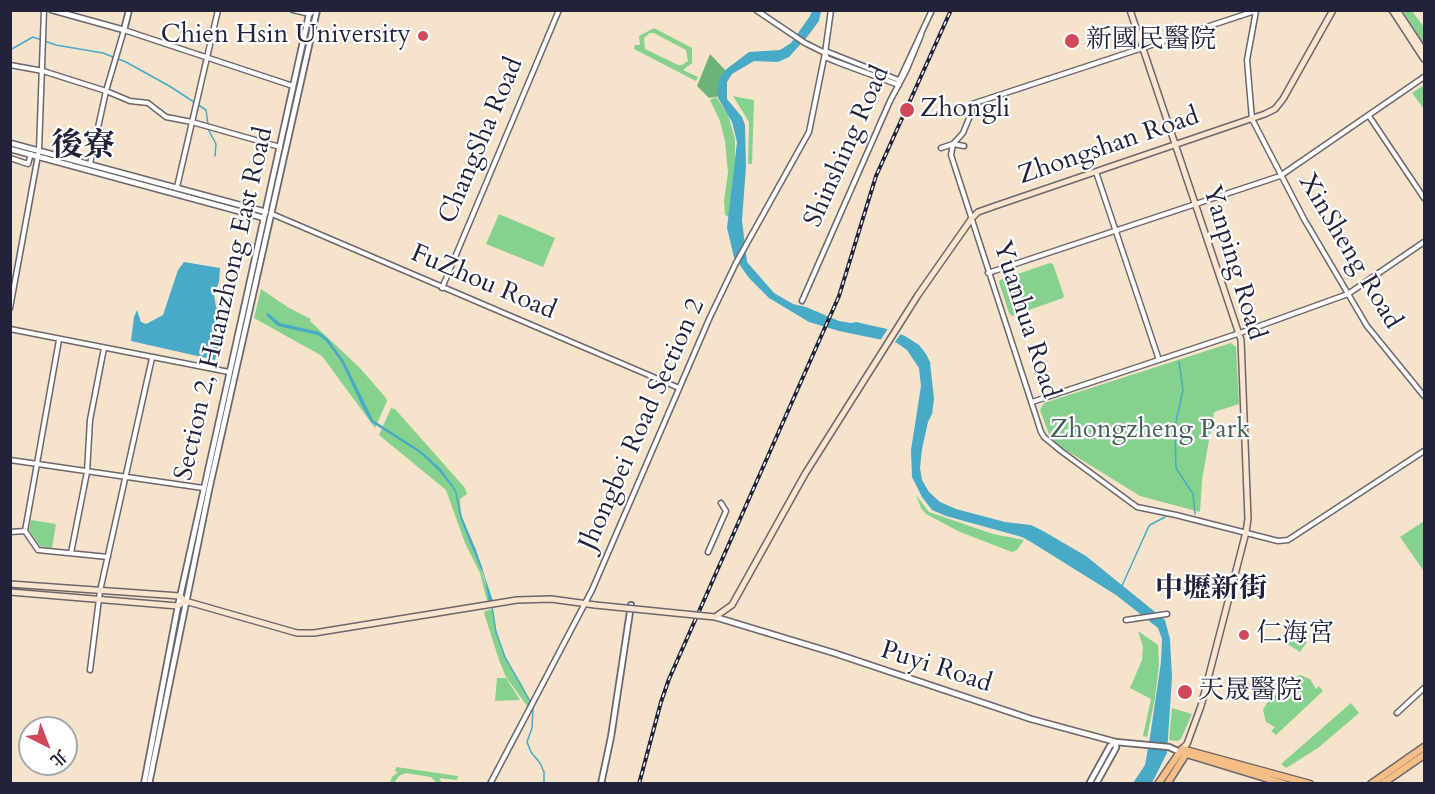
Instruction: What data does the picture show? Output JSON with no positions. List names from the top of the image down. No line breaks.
{"streets":{"main road":["Zhongshan Road","Yanping Road"],"street":["ChangSha Road","Shinshing Road","XinSheng Road","FuZhou Road","Section 2, Huanzhong East Road","Yuanhua Road","Jhongbei Road Section 2","Puyi Road"]},"crossings":[["ChangSha Road","FuZhou Road"],["Zhongshan Road","XinSheng Road"],["Zhongshan Road","Yanping Road"],["Zhongshan Road","Yuanhua Road"],["Zhongshan Road","Puyi Road"],["Yanping Road","Yuanhua Road"],["Yanping Road","Puyi Road"],["FuZhou Road","Section 2, Huanzhong East Road"],["FuZhou Road","Jhongbei Road Section 2"]],"districts":["後寮","中壢新街"],"parks":["Zhongzheng Park"],"places":["Chien Hsin University","新國民醫院","Zhongli","仁海宮","天晟醫院"],"north":"bottom right"}
